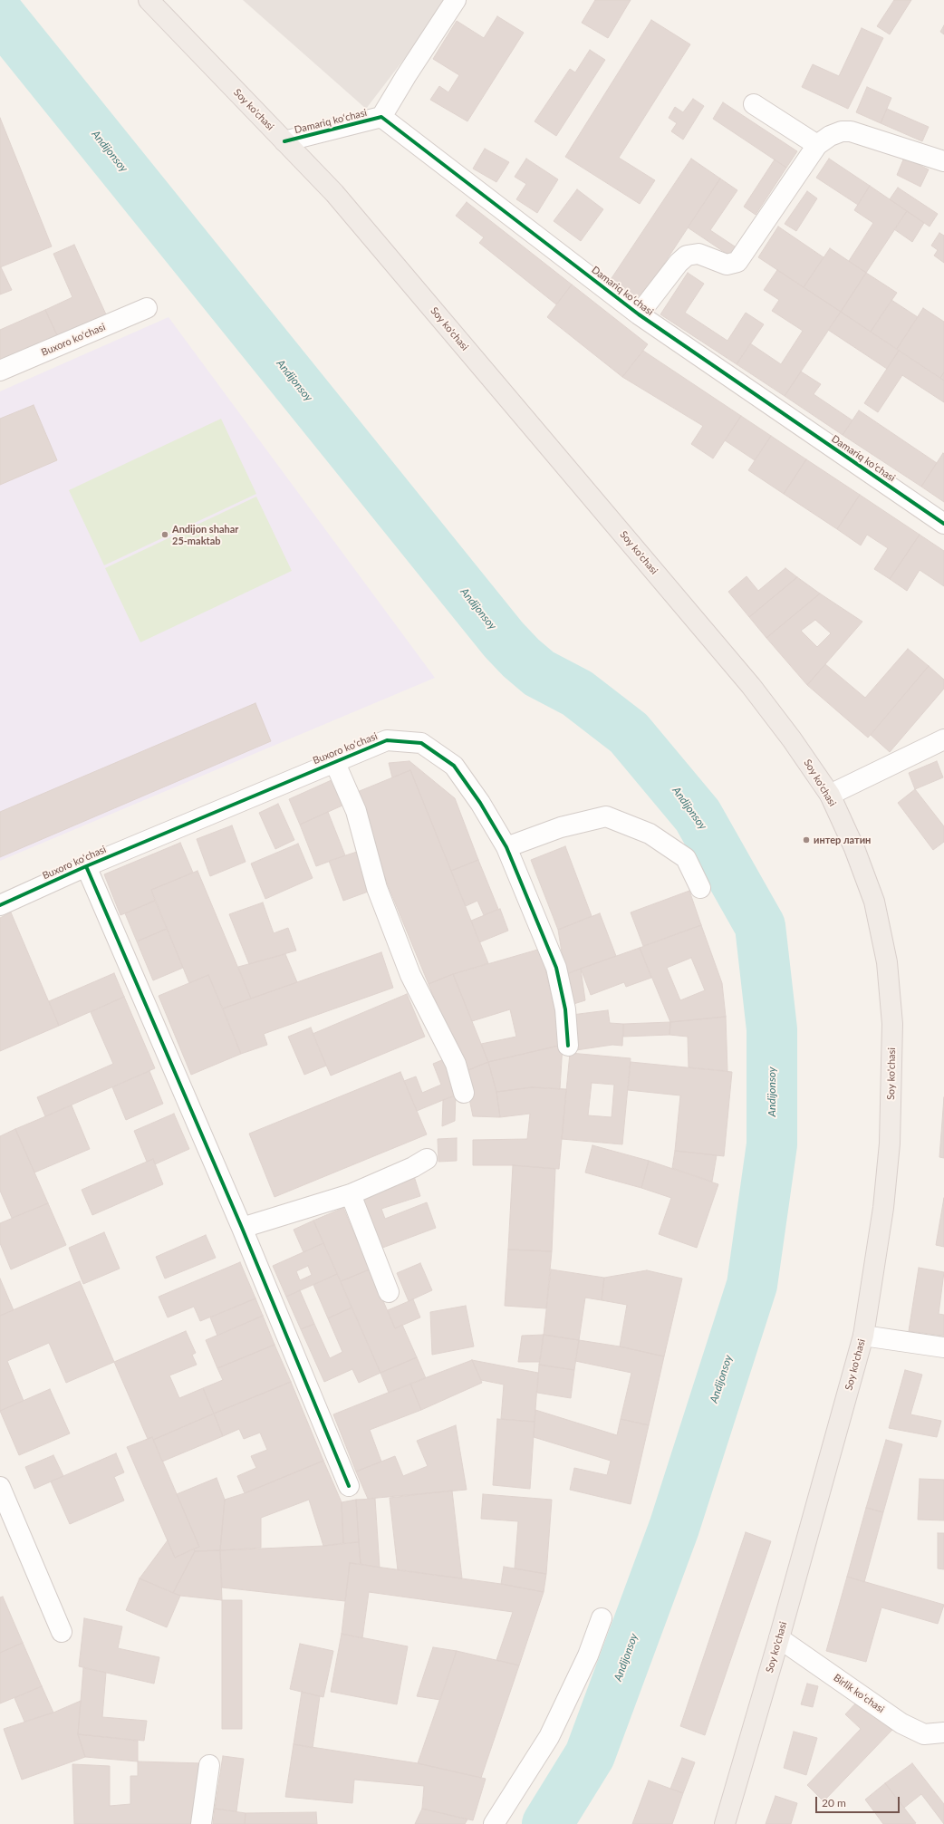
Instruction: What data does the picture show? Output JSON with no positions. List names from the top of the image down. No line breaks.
{"streets":{"main road":["Soy ko'chasi"],"street":["Damariq koʻchasi","Buxoro koʻchasi","Birlik koʻchasi"]},"crossings":[["Soy ko'chasi","Damariq koʻchasi"],["Soy ko'chasi","Birlik koʻchasi"]],"water":["Andijonsoy"],"places":["Andijon shahar 25-maktab","интер латин"],"scale_bar":"20 m"}
